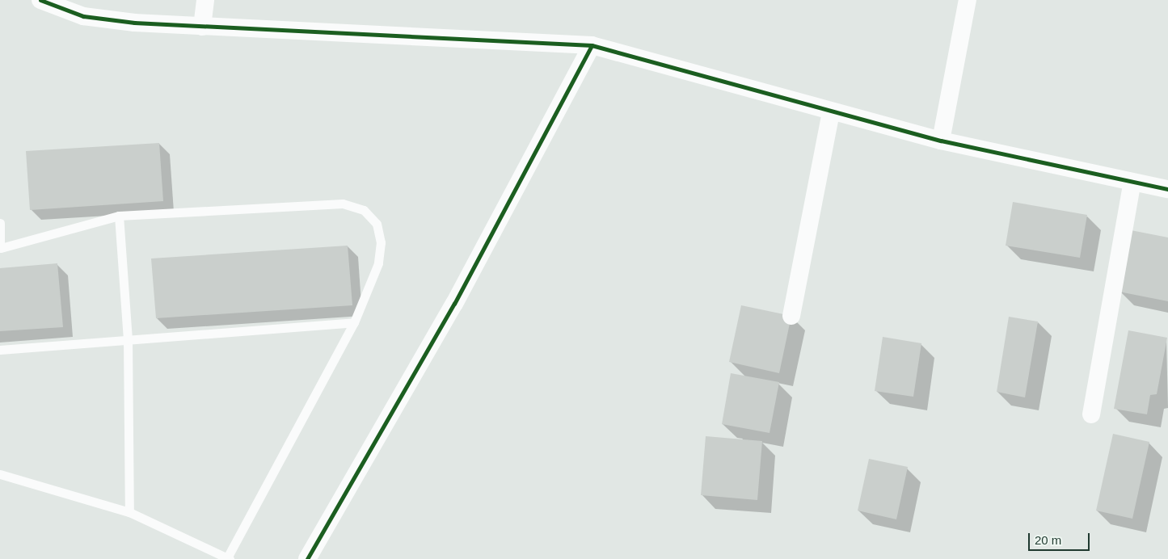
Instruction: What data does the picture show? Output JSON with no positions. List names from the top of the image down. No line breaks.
{"scale_bar":"20 m"}
